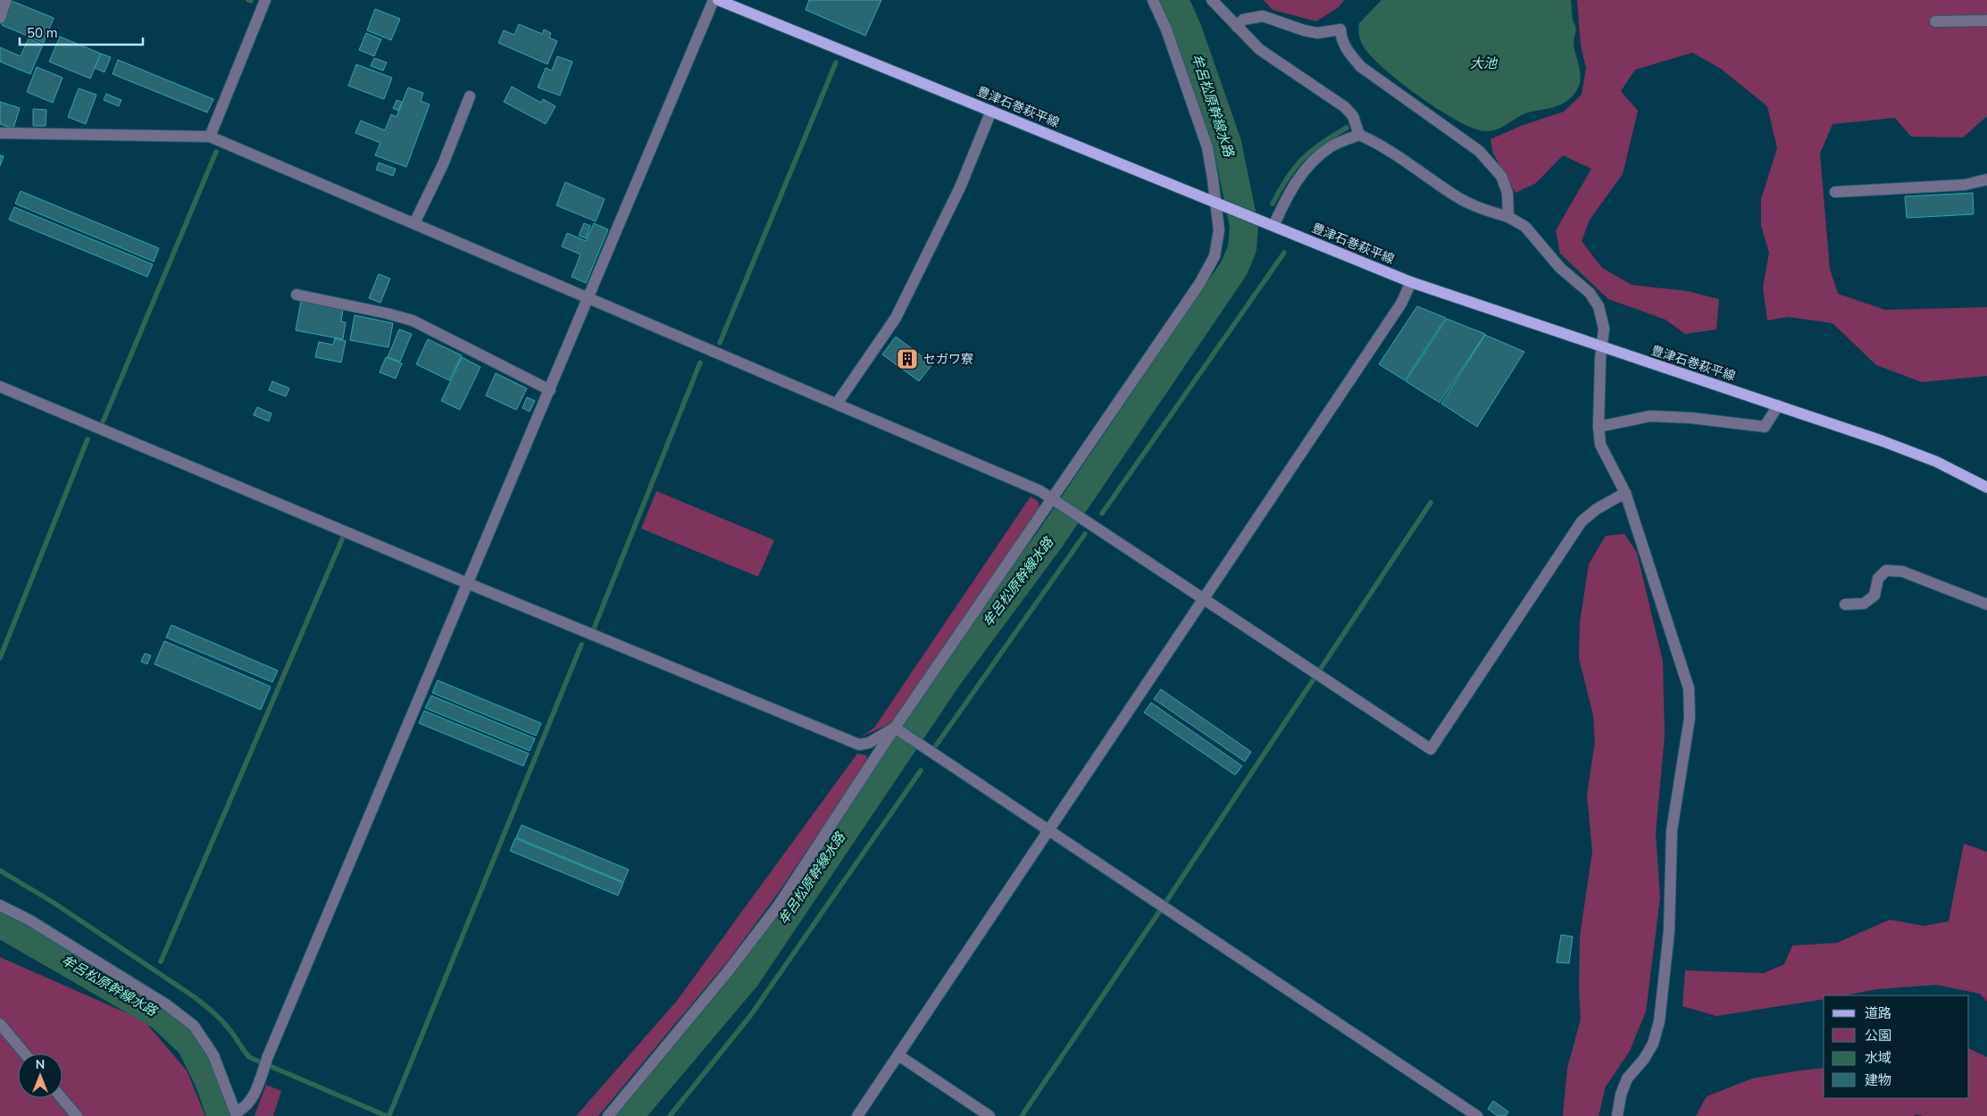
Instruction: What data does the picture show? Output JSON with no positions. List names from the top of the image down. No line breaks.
{"streets":{"main road":["豊津石巻萩平線"]},"water":["大池","牟呂松原幹線水路"],"places":{"building":["セガワ寮"]},"legend":["道路","公園","水域","建物"],"scale_bar":"50 m","north":"top"}
